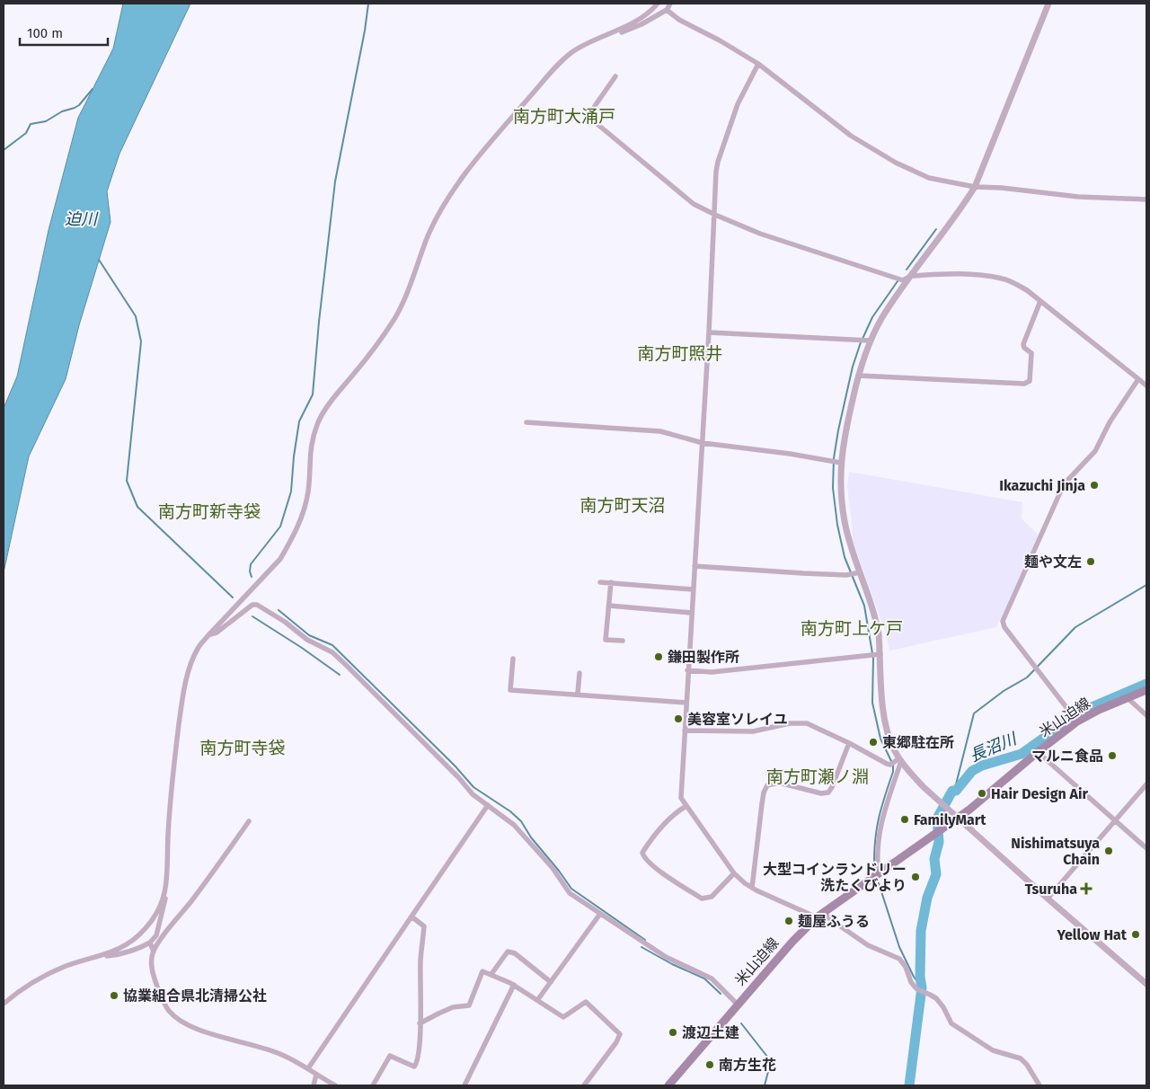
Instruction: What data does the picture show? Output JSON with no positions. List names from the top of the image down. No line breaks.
{"streets":{"main road":["米山迫線"]},"districts":["南方町大涌戸","南方町照井","南方町天沼","南方町新寺袋","南方町上ケ戸","南方町寺袋","南方町瀬ノ淵"],"water":["迫川","長沼川"],"places":{"other":["Ikazuchi Jinja","麺や文左","鎌田製作所","美容室ソレイユ","東郷駐在所","マルニ食品","Hair Design Air","FamilyMart","Nishimatsuya Chain","大型コインランドリー 洗たくびより","麺屋ふうる","Yellow Hat","協業組合県北清掃公社","渡辺土建","南方生花"],"health":["Tsuruha"]},"scale_bar":"100 m"}
